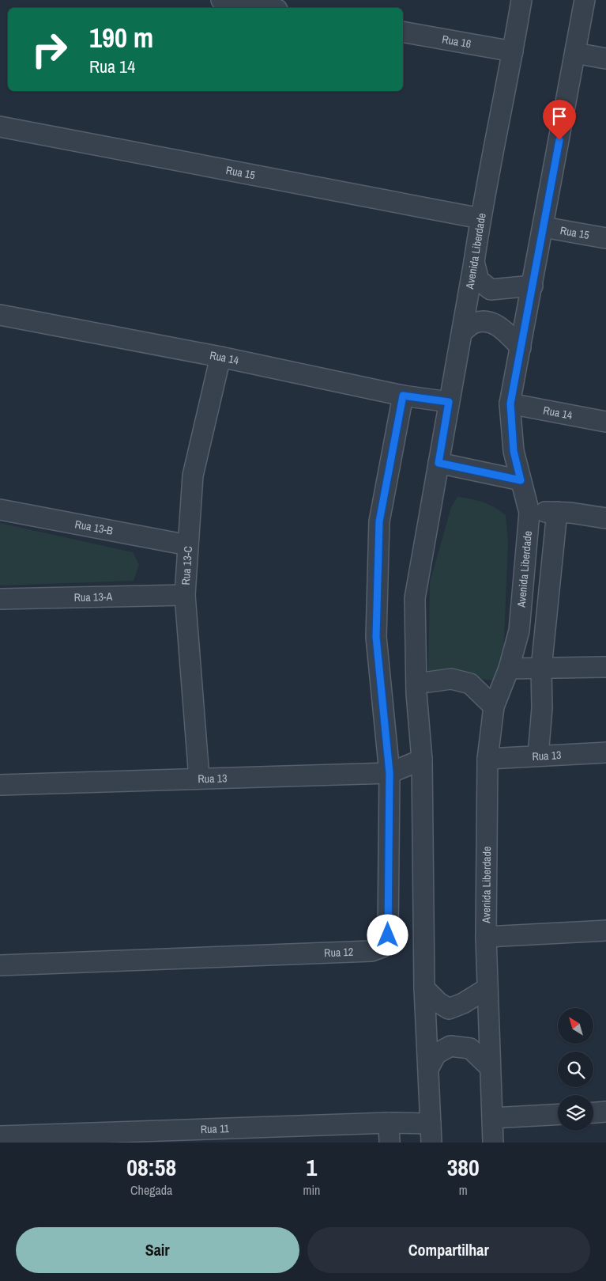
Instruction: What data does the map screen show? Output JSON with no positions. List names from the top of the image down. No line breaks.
{"streets":{"street":["Rua 16","Rua 15","Avenida Liberdade","Rua 14","Rua 13-B","Rua 13-C","Rua 13-A","Rua 13","Rua 12","Rua 11"]},"crossings":[["Rua 16","Avenida Liberdade"],["Rua 15","Avenida Liberdade"],["Avenida Liberdade","Rua 14"],["Avenida Liberdade","Rua 13"],["Avenida Liberdade","Rua 11"],["Rua 14","Rua 13-C"],["Rua 14","Rua 12"],["Rua 13-B","Rua 13-C"],["Rua 13-C","Rua 13-A"],["Rua 13-C","Rua 13"],["Rua 13","Rua 12"]],"north":"top left","page":{"turn":["190 m","Rua 14"],"eta":["08:58","Chegada","1","min","380","m"],"buttons":["Sair","Compartilhar"]}}
